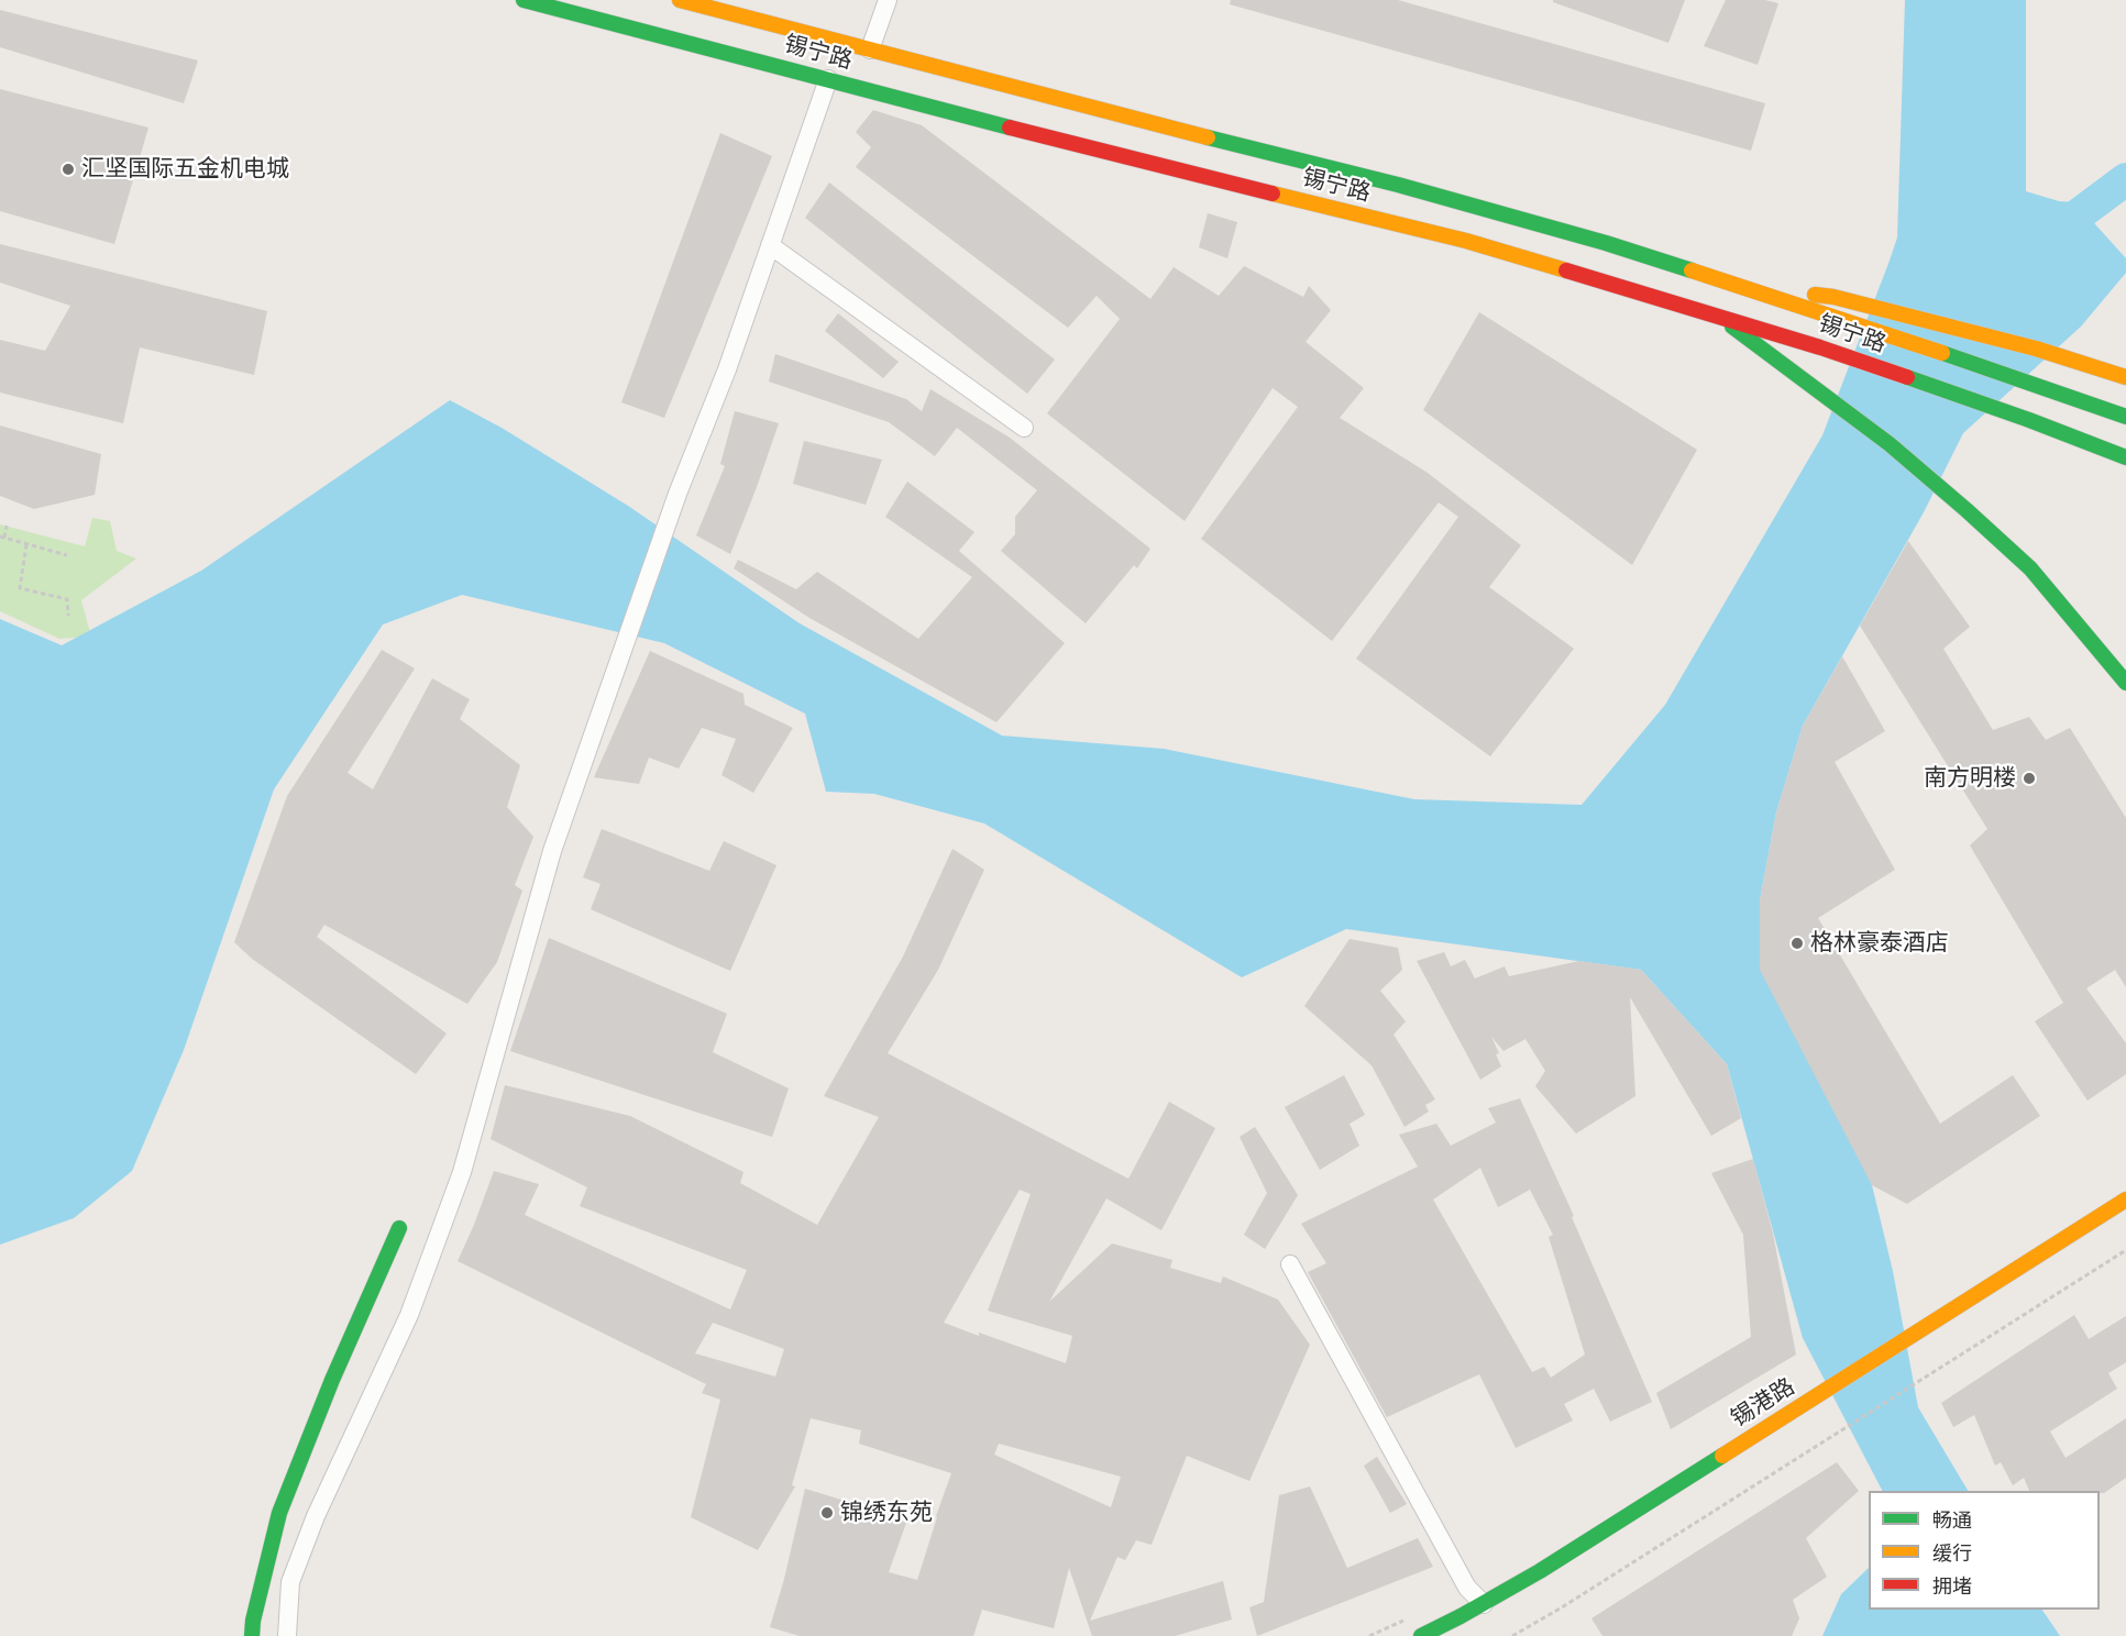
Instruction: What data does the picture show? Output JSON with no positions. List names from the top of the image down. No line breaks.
{"streets":{"main road":["锡宁路","锡港路"]},"places":["汇坚国际五金机电城","南方明楼","格林豪泰酒店","锦绣东苑"],"legend":["畅通","缓行","拥堵"]}
